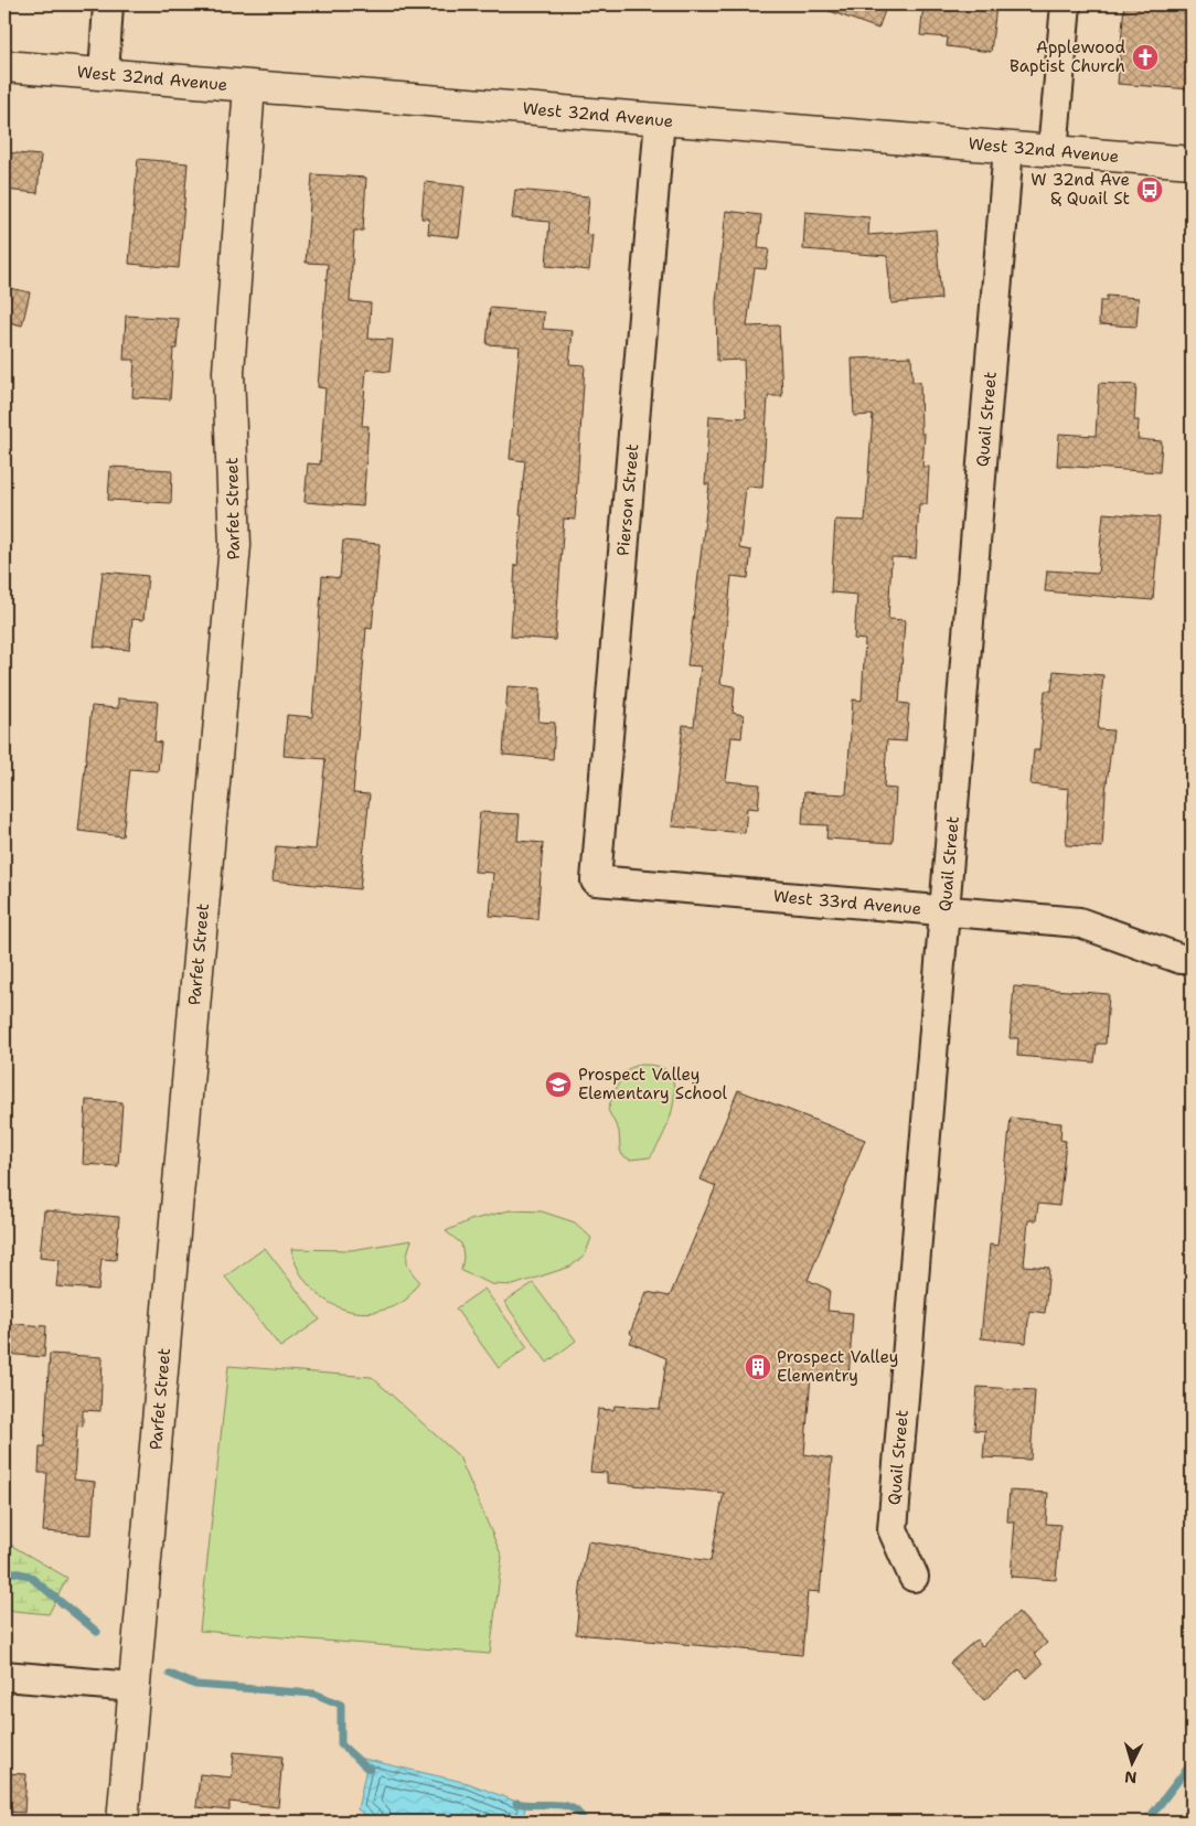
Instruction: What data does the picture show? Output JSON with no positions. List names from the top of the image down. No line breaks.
{"streets":{"street":["West 32nd Avenue","Quail Street","Pierson Street","Parfet Street","West 33rd Avenue"]},"crossings":[["West 32nd Avenue","Quail Street"],["West 32nd Avenue","Pierson Street"],["West 32nd Avenue","Parfet Street"],["Quail Street","West 33rd Avenue"],["Pierson Street","West 33rd Avenue"]],"places":{"church":["Applewood Baptist Church"],"bus stop":["W 32nd Ave & Quail St"],"school or university":["Prospect Valley Elementary School"],"building":["Prospect Valley Elementry"]},"north":"bottom"}
